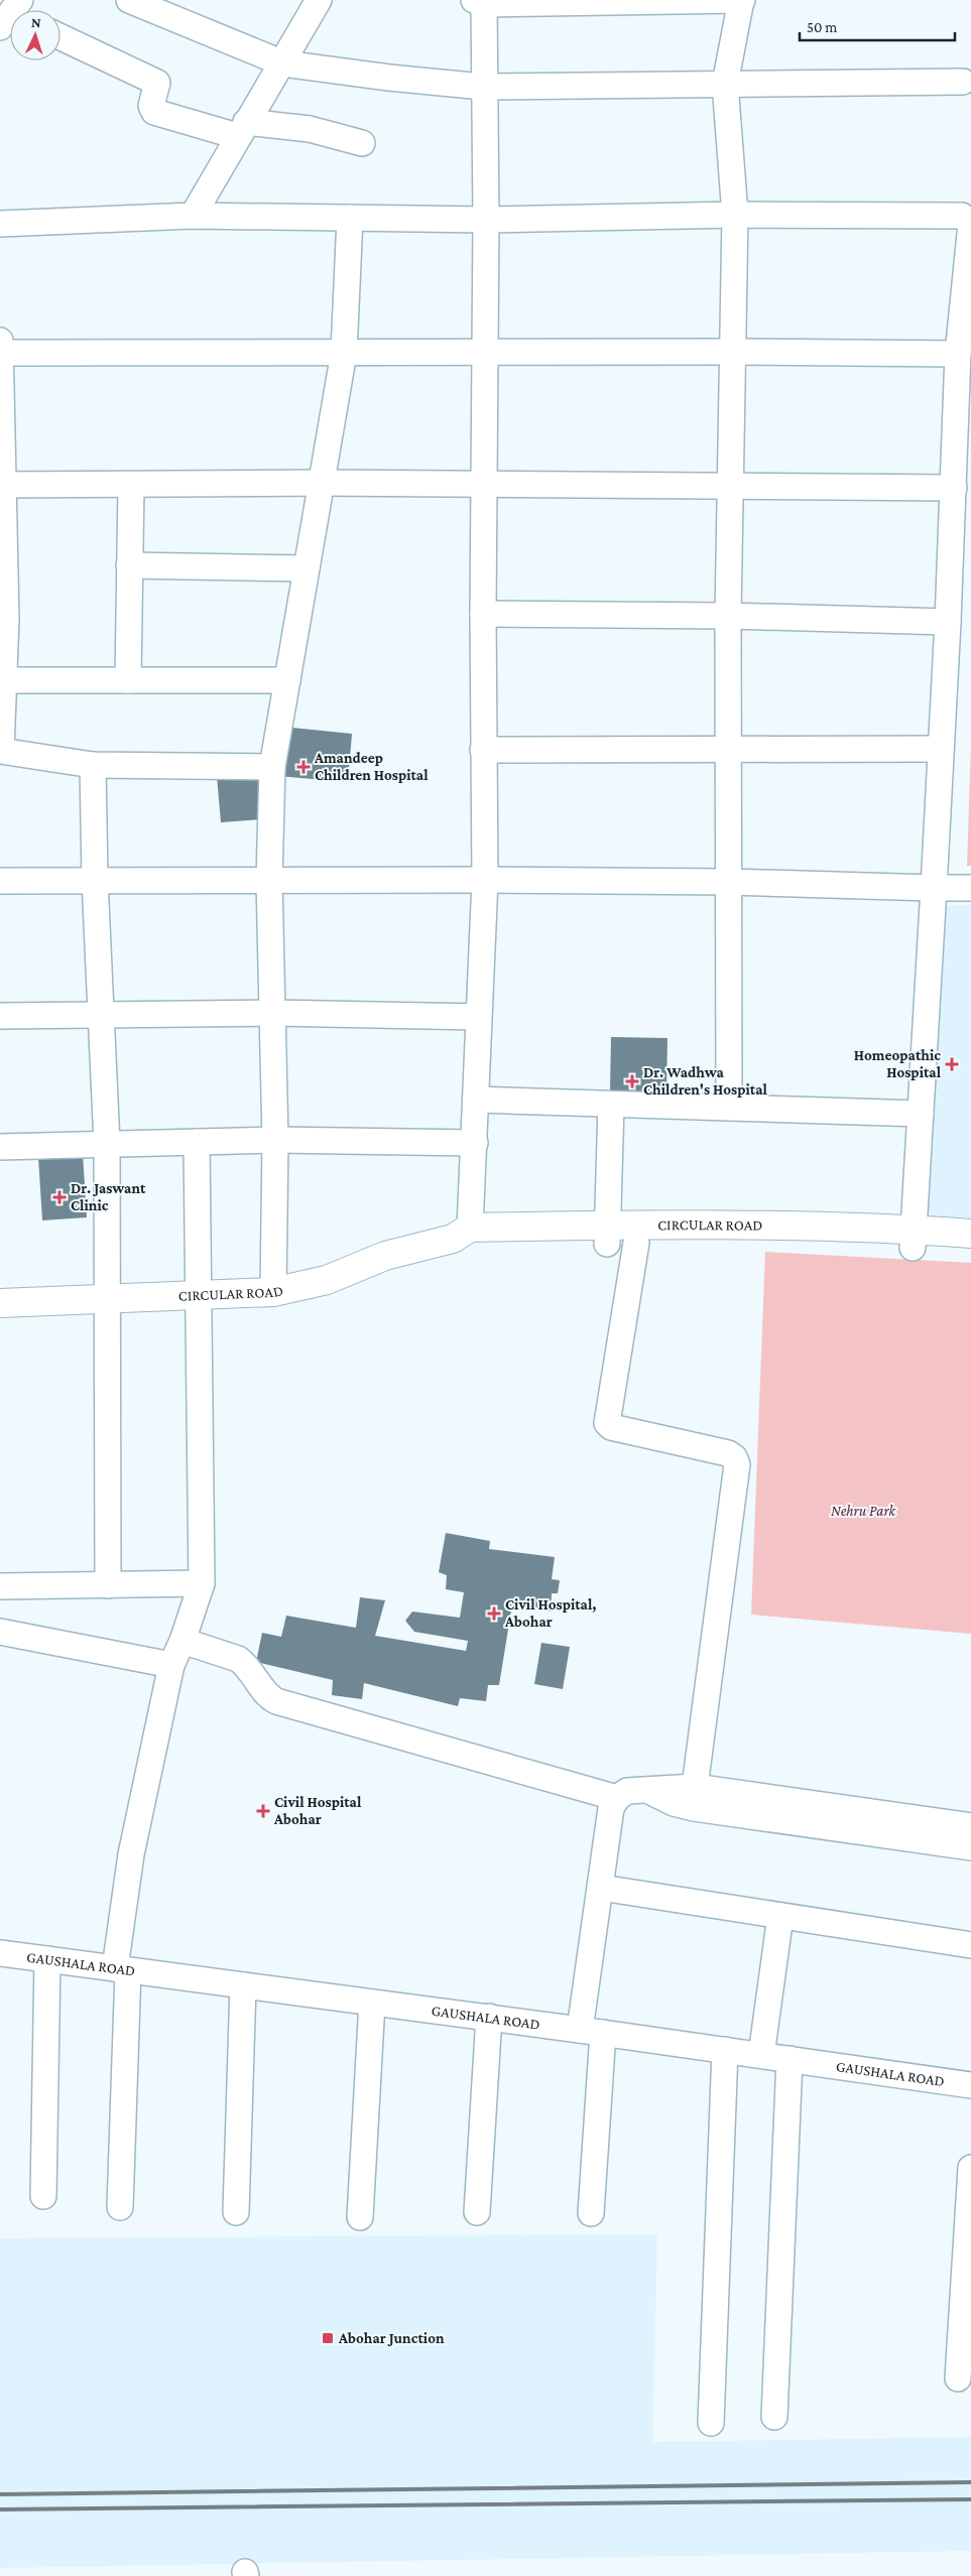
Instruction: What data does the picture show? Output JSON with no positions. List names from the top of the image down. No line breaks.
{"streets":{"main road":["CIRCULAR ROAD"],"street":["GAUSHALA ROAD"]},"parks":["Nehru Park"],"places":{"health":["Amandeep Children Hospital","Homeopathic Hospital","Dr. Wadhwa Children's Hospital","Dr. Jaswant Clinic","Civil Hospital, Abohar","Civil Hospital Abohar"],"transit":["Abohar Junction"]},"scale_bar":"50 m","north":"top"}
